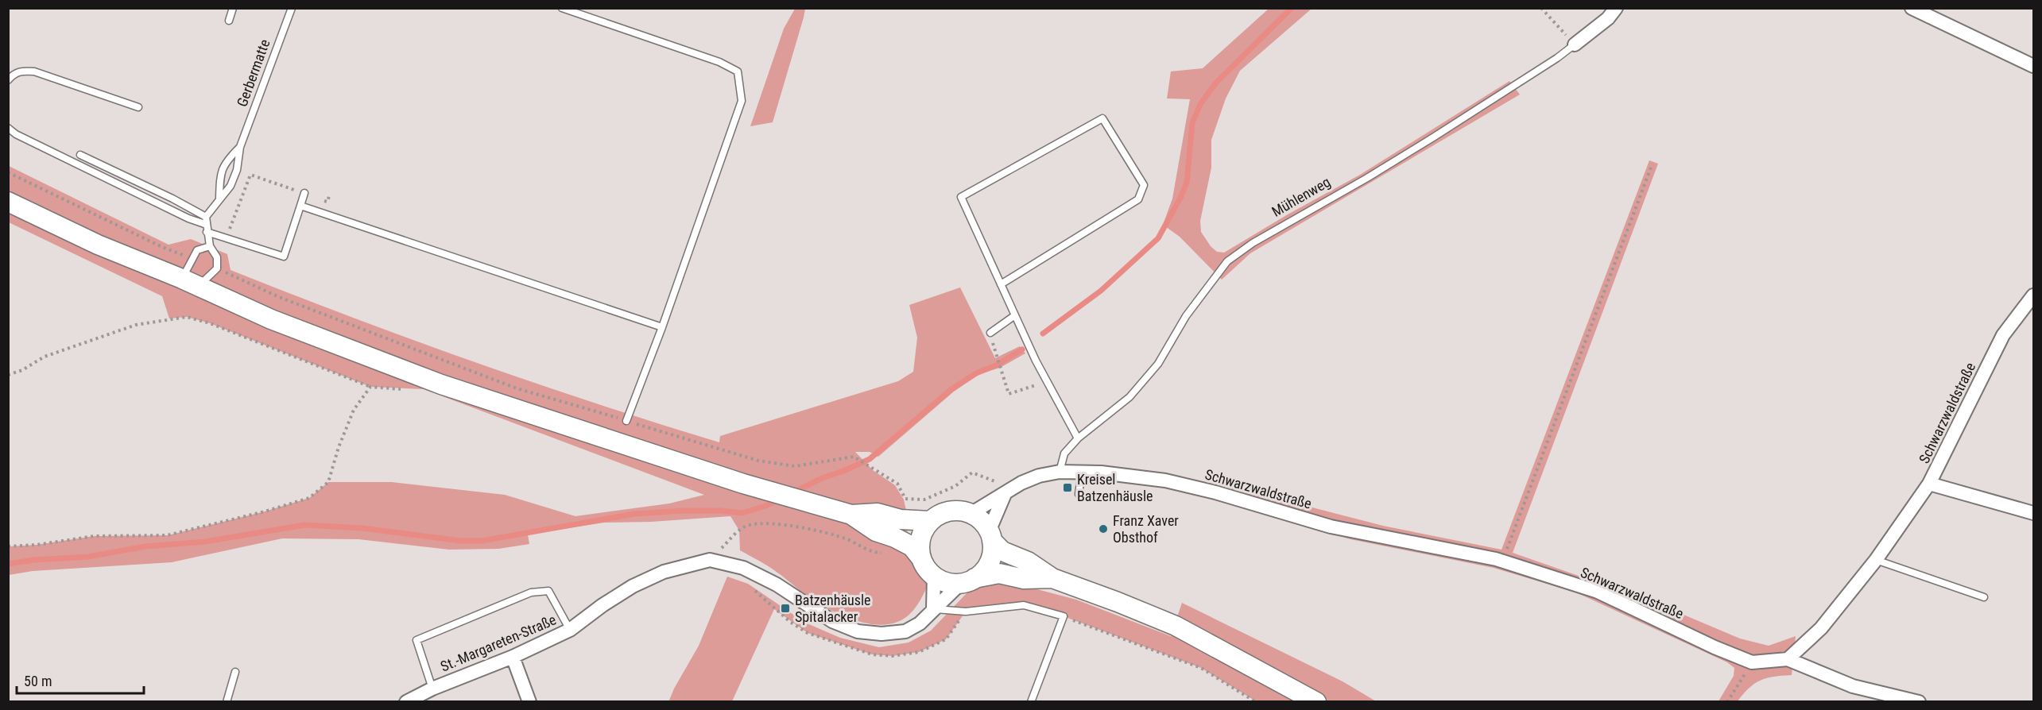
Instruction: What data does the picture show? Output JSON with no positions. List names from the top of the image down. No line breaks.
{"streets":{"street":["Mühlenweg","Schwarzwaldstraße","St.-Margareten-Straße"],"lane":["Gerbermatte"]},"crossings":[["Mühlenweg","Schwarzwaldstraße"],["Schwarzwaldstraße","St.-Margareten-Straße"]],"places":{"transit":["Kreisel Batzenhäusle","Batzenhäusle Spitalacker"],"other":["Franz Xaver Obsthof"]},"scale_bar":"50 m"}
